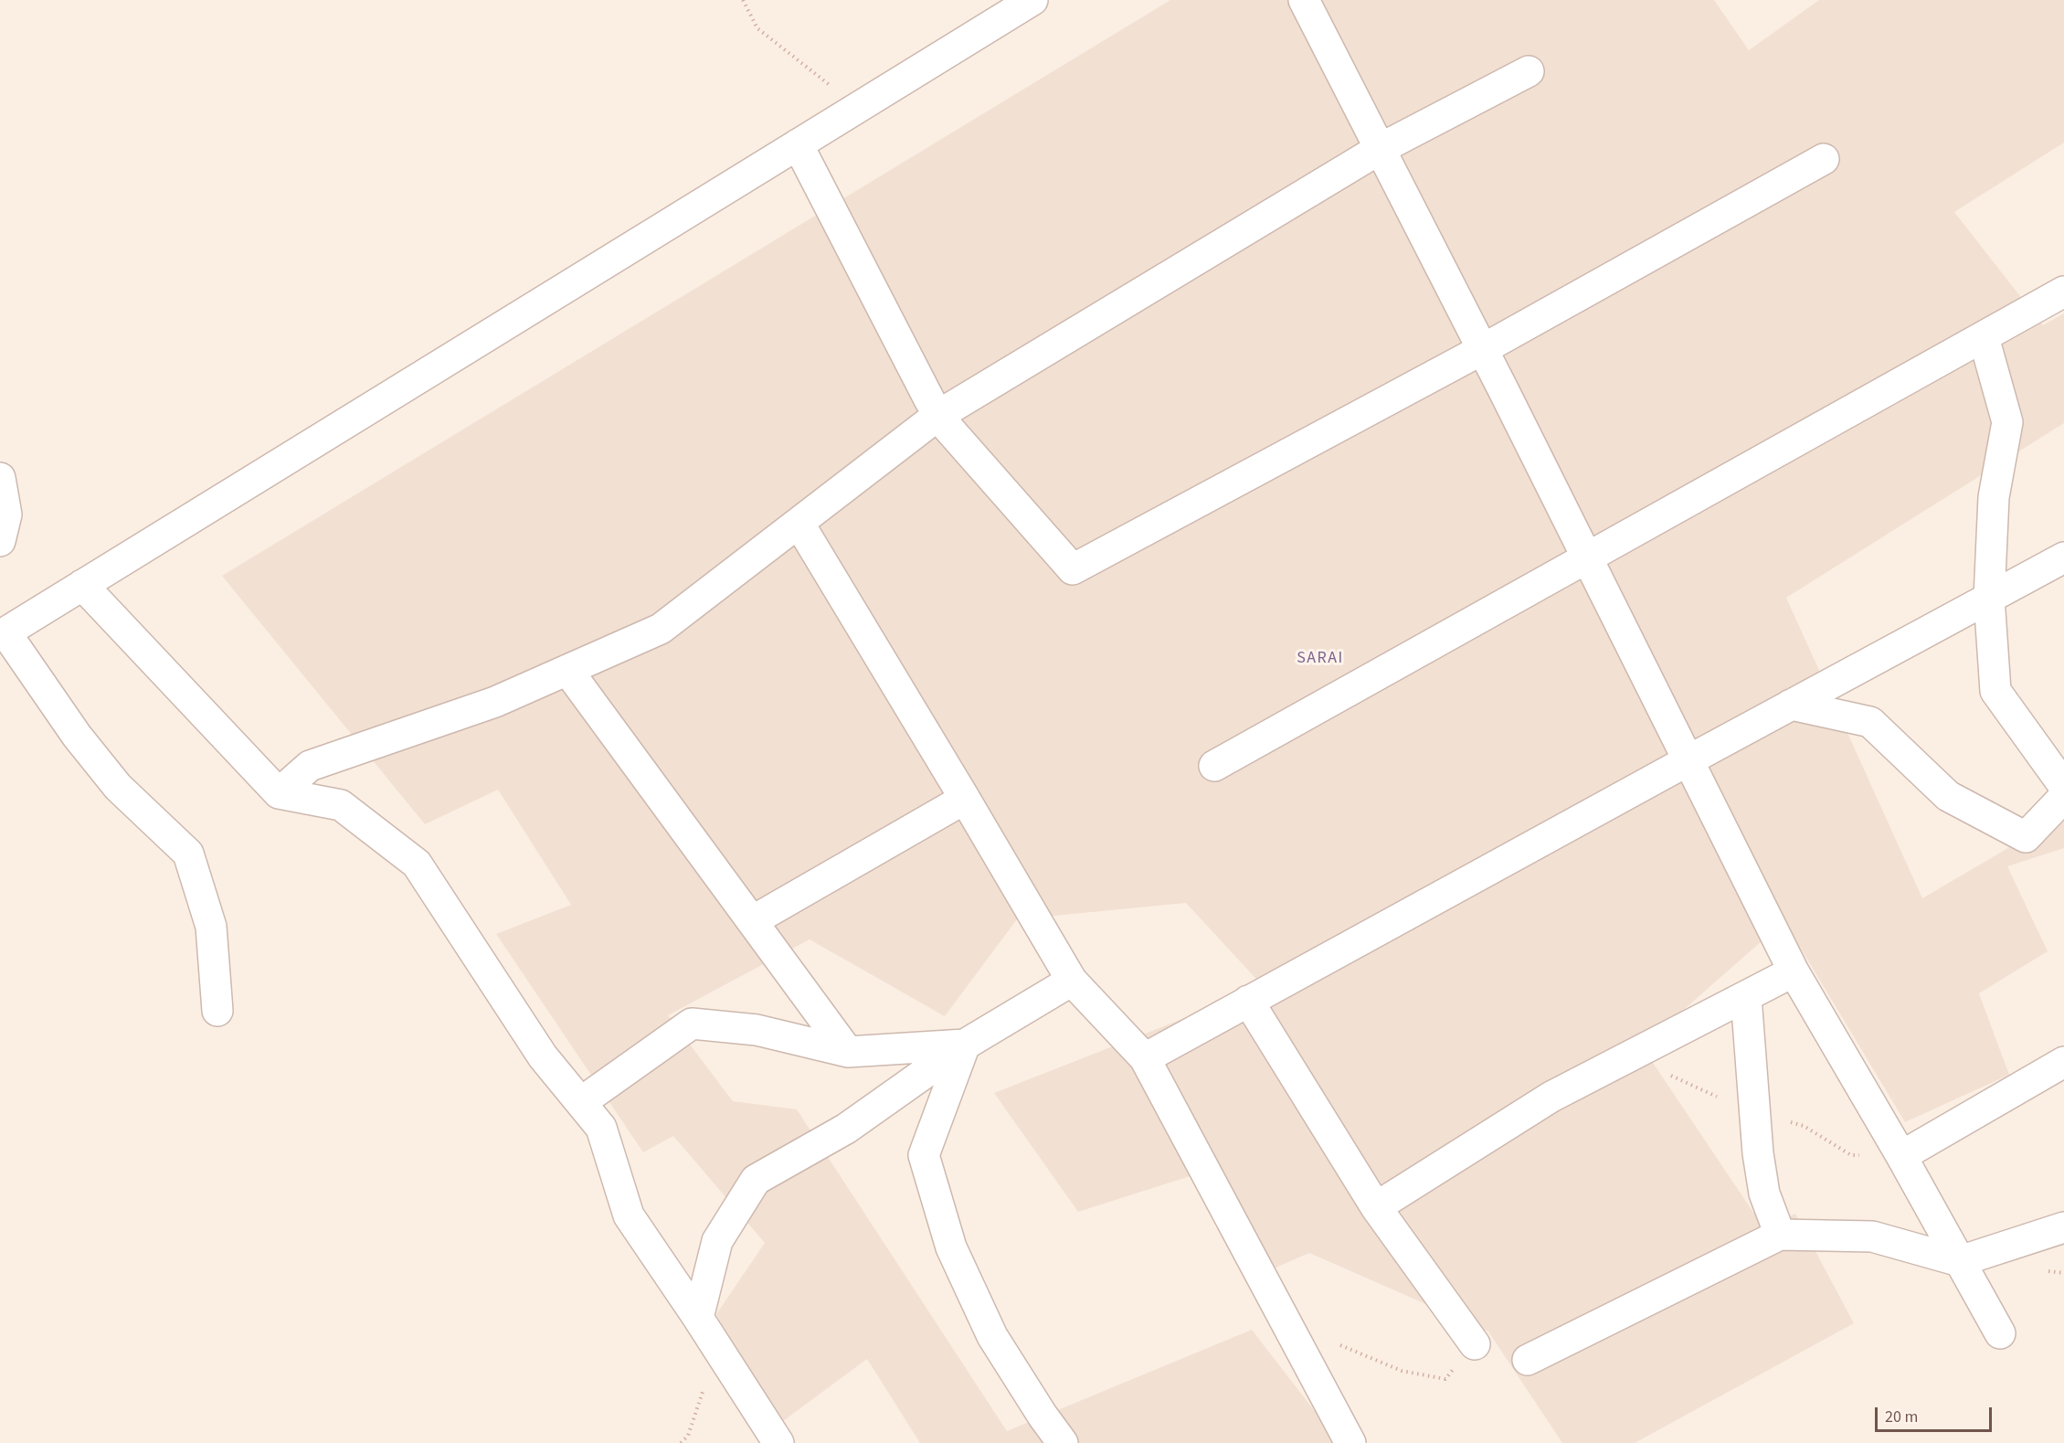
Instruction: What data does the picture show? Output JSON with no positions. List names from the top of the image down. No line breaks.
{"districts":["SARAI"],"scale_bar":"20 m"}
